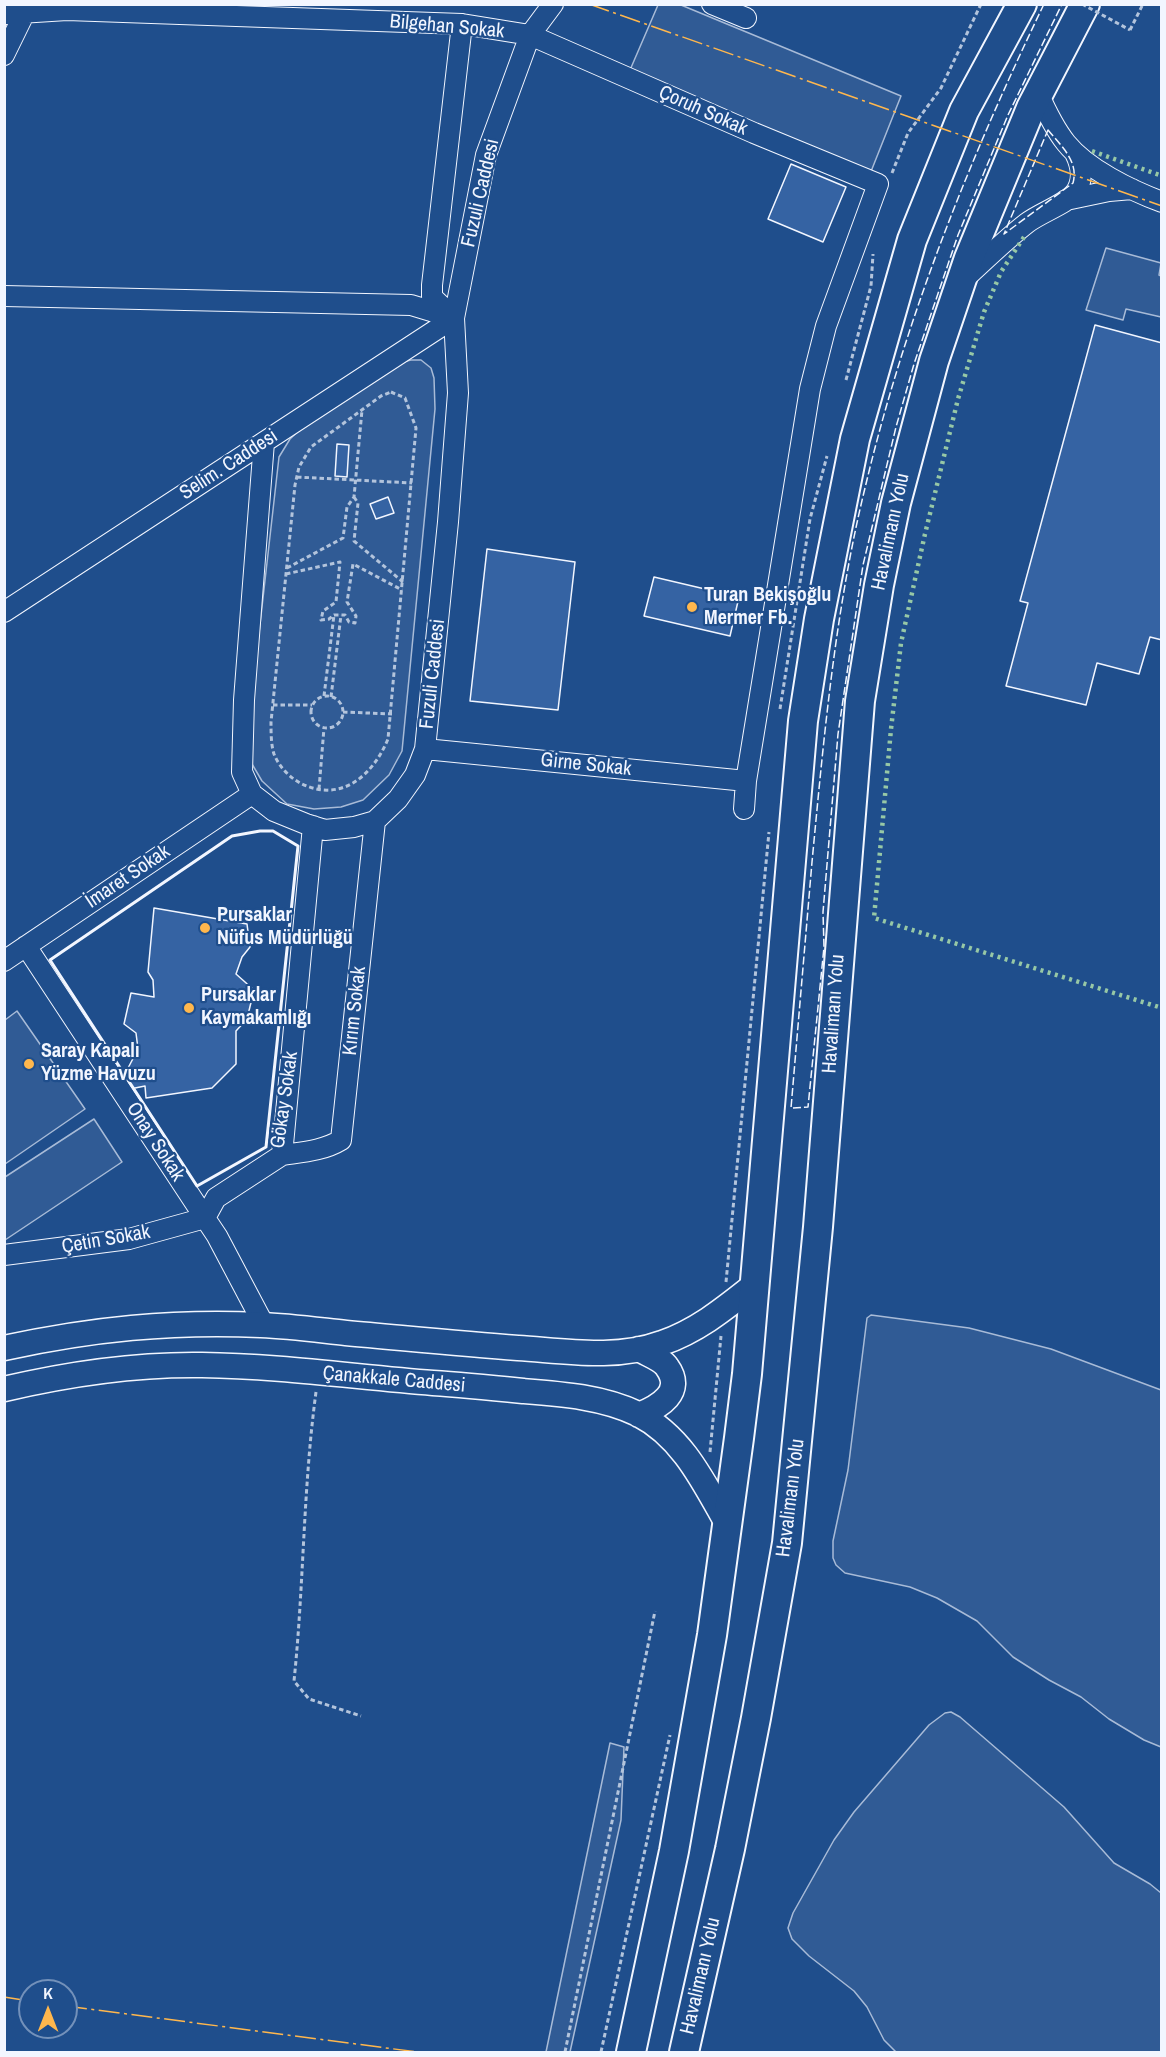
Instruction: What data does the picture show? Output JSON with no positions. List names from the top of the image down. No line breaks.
{"streets":{"highway":["Havalimanı Yolu"],"main road":["Çanakkale Caddesi"],"street":["Bilgehan Sokak","Çoruh Sokak","Fuzuli Caddesi","Selim. Caddesi","Girne Sokak","İmaret Sokak","Kırım Sokak","Gökay Sokak","Onay Sokak","Çetin Sokak"]},"crossings":[["Bilgehan Sokak","Çoruh Sokak"],["Bilgehan Sokak","Fuzuli Caddesi"],["Çoruh Sokak","Fuzuli Caddesi"],["Çoruh Sokak","Girne Sokak"],["Fuzuli Caddesi","Selim. Caddesi"],["Fuzuli Caddesi","Girne Sokak"],["Fuzuli Caddesi","Kırım Sokak"],["İmaret Sokak","Onay Sokak"],["Kırım Sokak","Gökay Sokak"],["Gökay Sokak","Onay Sokak"],["Gökay Sokak","Çetin Sokak"],["Onay Sokak","Çetin Sokak"]],"places":["Turan Bekişoğlu Mermer Fb.","Pursaklar Nüfus Müdürlüğü","Pursaklar Kaymakamlığı","Saray Kapalı Yüzme Havuzu"],"north":"top"}
